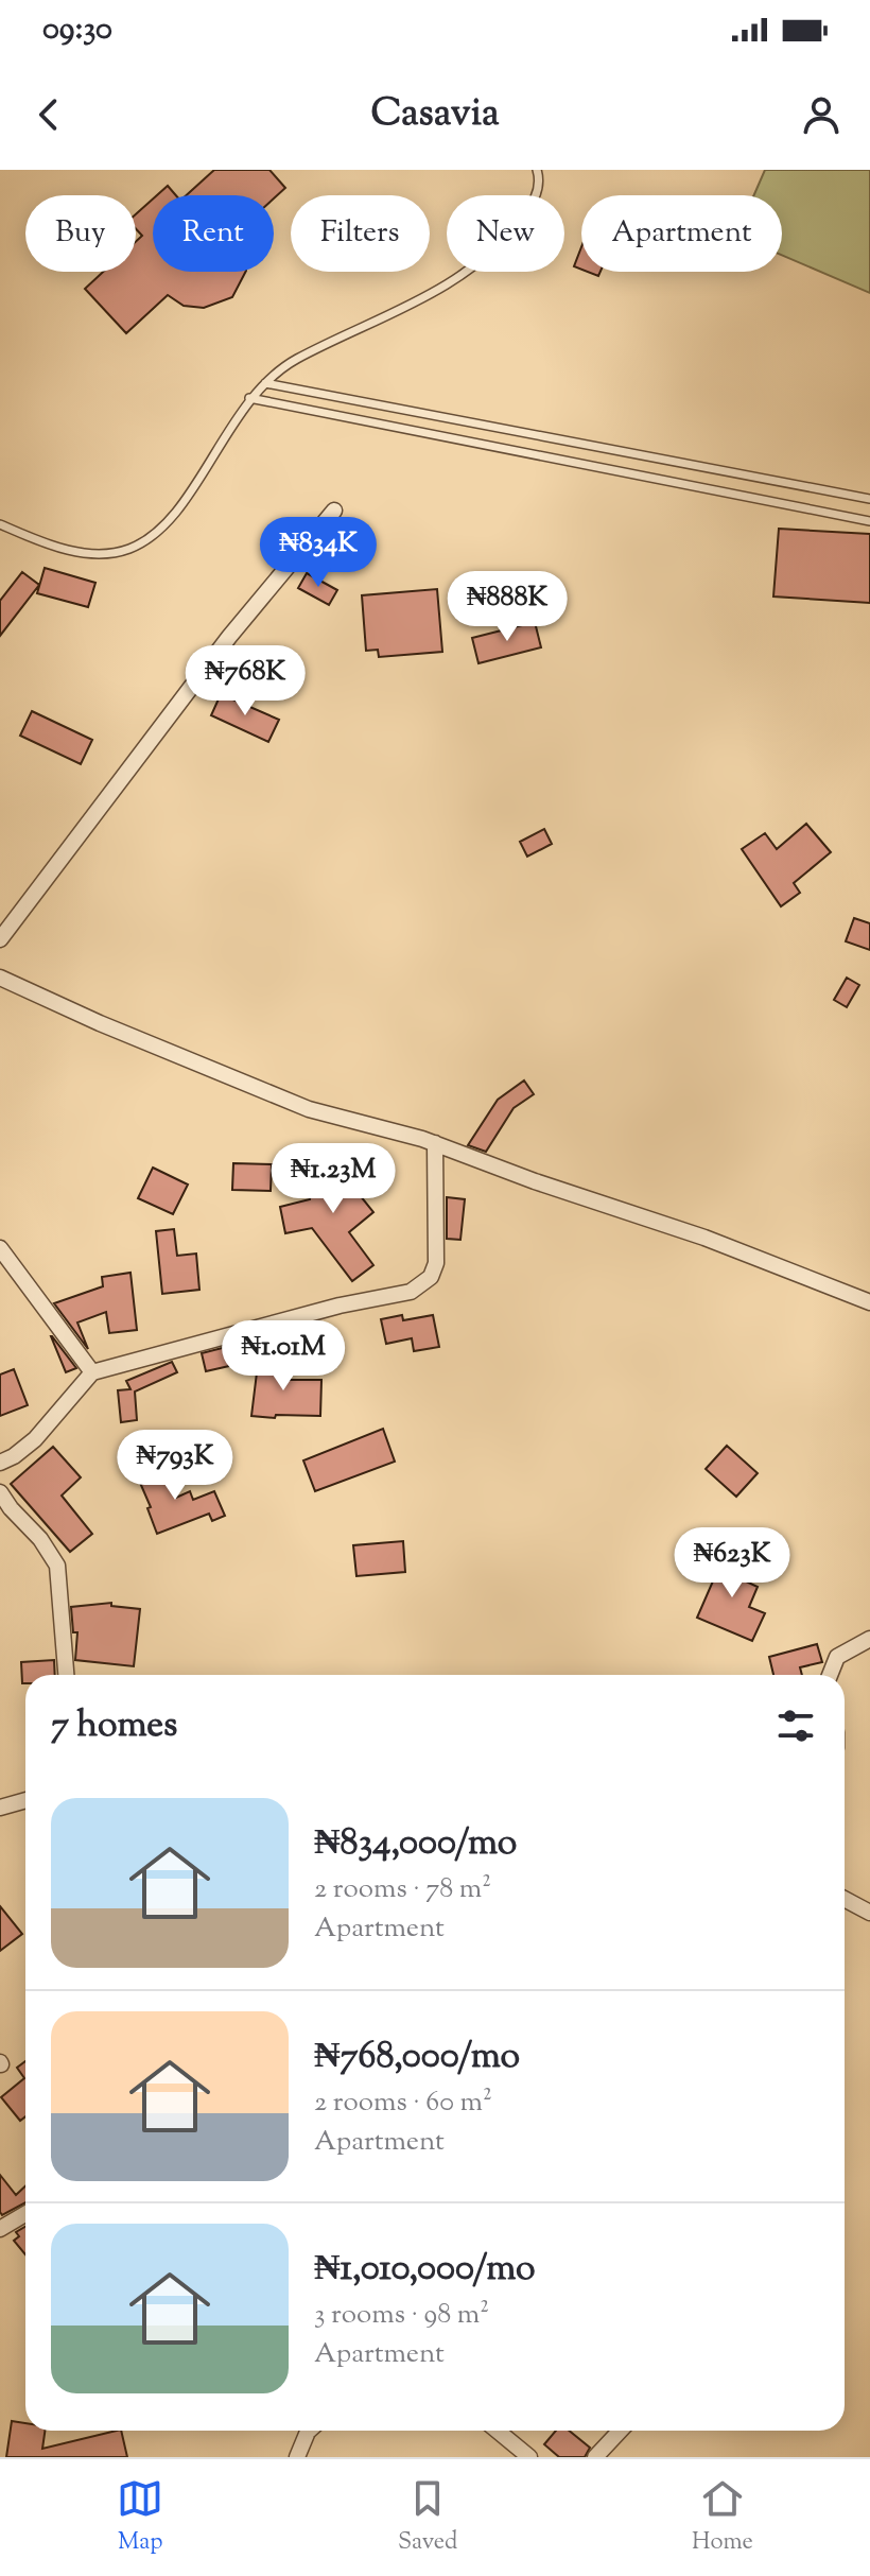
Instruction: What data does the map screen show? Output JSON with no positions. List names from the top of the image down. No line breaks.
{"page":{"status":"09:30","header":"Casavia","chip":["Buy","Rent","Filters","New","Apartment"],"price":["₦834K","₦888K","₦768K","₦1.23M","₦1.01M","₦793K","₦623K"],"heading":"7 homes","list":[{"name":"₦834,000/mo","note":"2 rooms · 78 m² · Apartment"},{"name":"₦768,000/mo","note":"2 rooms · 60 m² · Apartment"},{"name":"₦1,010,000/mo","note":"3 rooms · 98 m² · Apartment"}],"tabs":["Map","Saved","Home"]}}
